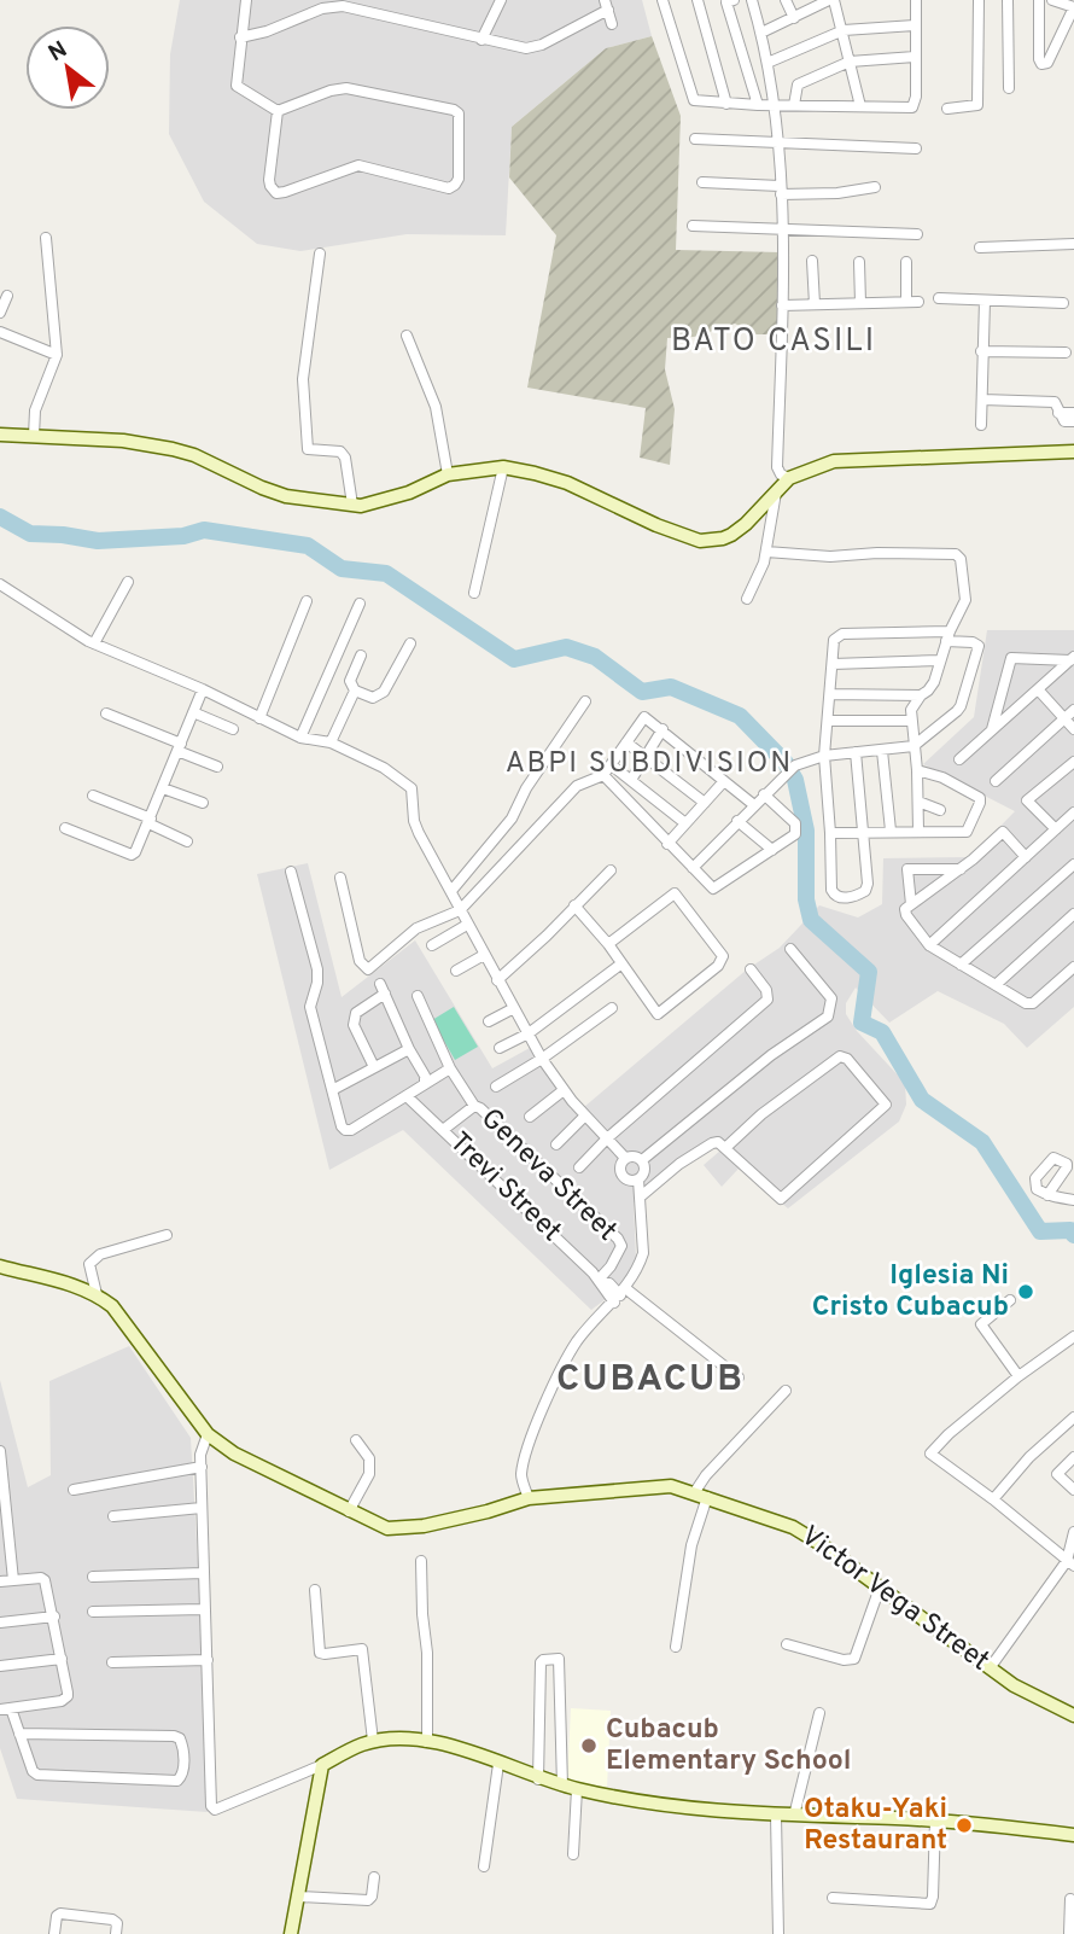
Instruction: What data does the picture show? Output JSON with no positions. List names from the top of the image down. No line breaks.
{"streets":{"street":["Geneva Street","Trevi Street","Victor Vega Street"]},"crossings":[["Geneva Street","Trevi Street"]],"districts":["BATO CASILI","ABPI SUBDIVISION","CUBACUB"],"places":["Iglesia Ni Cristo Cubacub","Cubacub Elementary School","Otaku-Yaki Restaurant"],"north":"top left"}
